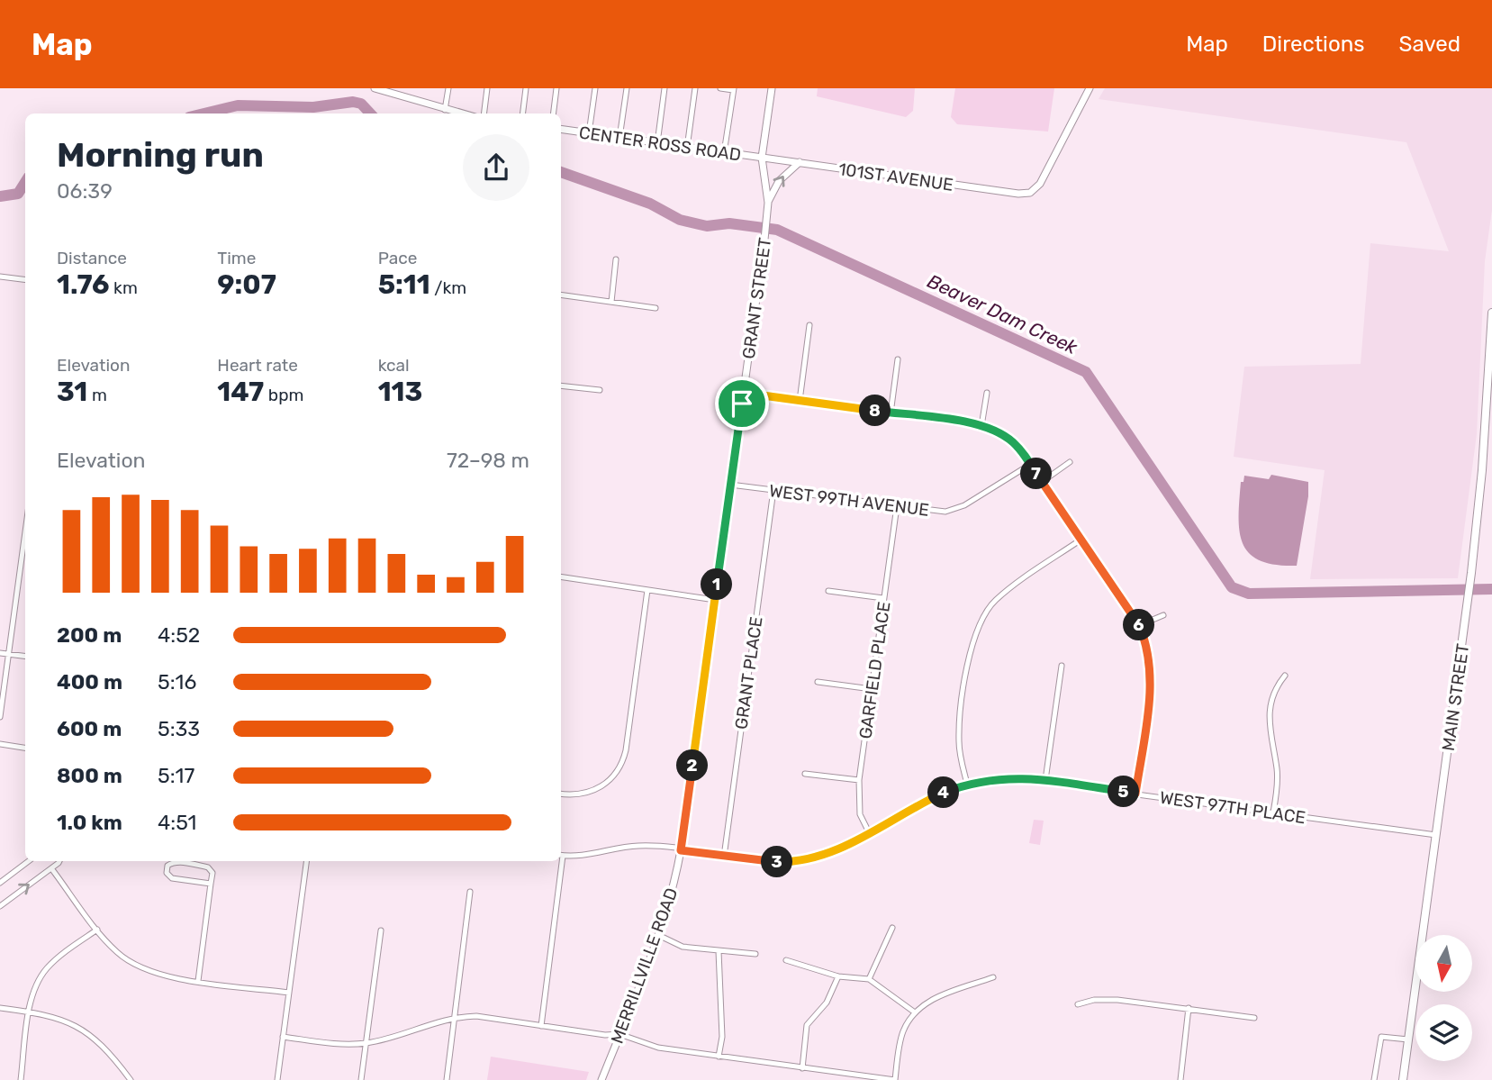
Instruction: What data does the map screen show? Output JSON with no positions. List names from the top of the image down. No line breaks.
{"streets":{"main road":["MAIN STREET"],"street":["CENTER ROSS ROAD","101ST AVENUE","GRANT STREET","WEST 99TH AVENUE","GARFIELD PLACE","GRANT PLACE","WEST 97TH PLACE","MERRILLVILLE ROAD"]},"crossings":[["CENTER ROSS ROAD","101ST AVENUE"],["CENTER ROSS ROAD","GRANT STREET"],["101ST AVENUE","GRANT STREET"],["GRANT STREET","WEST 99TH AVENUE"],["GRANT STREET","WEST 97TH PLACE"],["GRANT STREET","MERRILLVILLE ROAD"],["WEST 99TH AVENUE","GARFIELD PLACE"],["WEST 99TH AVENUE","GRANT PLACE"],["GARFIELD PLACE","WEST 97TH PLACE"],["GRANT PLACE","WEST 97TH PLACE"],["MAIN STREET","WEST 97TH PLACE"],["WEST 97TH PLACE","MERRILLVILLE ROAD"]],"water":["Beaver Dam Creek"],"north":"bottom","page":{"header":"Map","nav":["Map","Directions","Saved"],"heading":["Morning run","06:39"],"stats":[["Distance","1.76 km"],["Time","9:07"],["Pace","5:11 /km"],["Elevation","31 m"],["Heart rate","147 bpm"],["kcal","113"]],"pins":["8","7","1","6","2","5","4","3"],"chart":["Elevation","72–98 m"],"list":[{"name":"200 m","note":"4:52"},{"name":"400 m","note":"5:16"},{"name":"600 m","note":"5:33"},{"name":"800 m","note":"5:17"},{"name":"1.0 km","note":"4:51"}]}}
